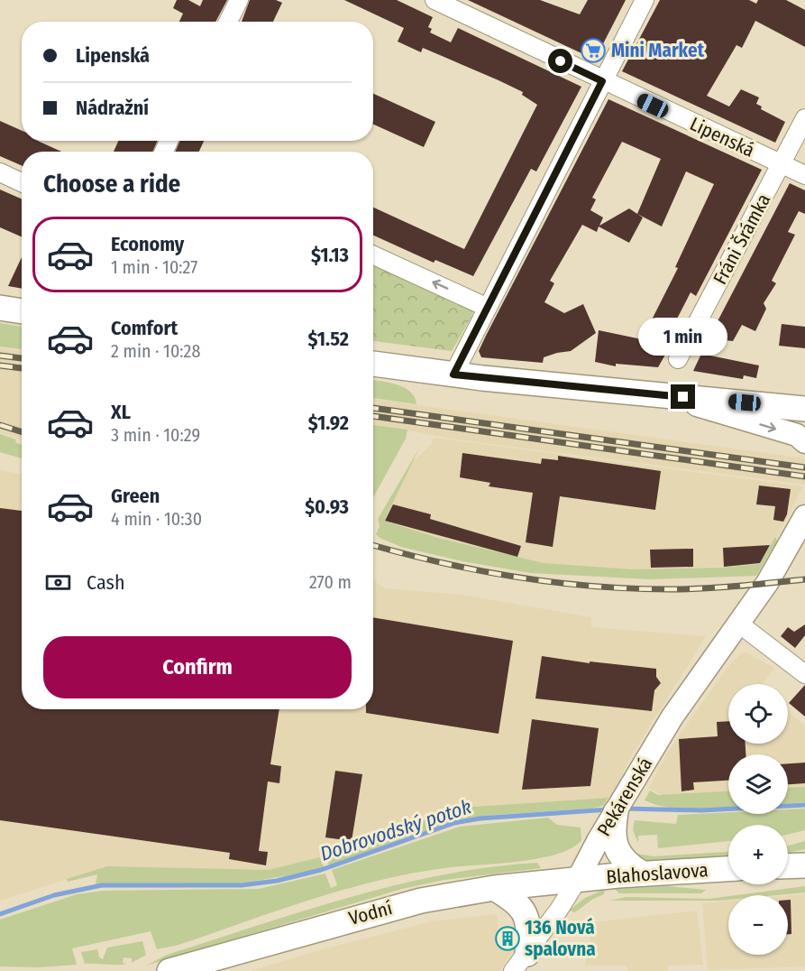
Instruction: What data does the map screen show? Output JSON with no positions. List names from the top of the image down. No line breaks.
{"streets":{"main road":["Blahoslavova","Vodní"],"street":["Lipenská","Fráni Šrámka","Pekárenská"]},"crossings":[["Lipenská","Fráni Šrámka"],["Pekárenská","Blahoslavova"],["Pekárenská","Vodní"],["Blahoslavova","Vodní"]],"water":["Dobrovodský potok"],"places":{"supermarket":["Mini Market"],"building":["136 Nová spalovna"]},"page":{"banner":["Lipenská","Nádražní"],"heading":"Choose a ride","list":[{"name":"Economy","note":"1 min · 10:27","value":"$1.13"},{"name":"Comfort","note":"2 min · 10:28","value":"$1.52"},{"name":"XL","note":"3 min · 10:29","value":"$1.92"},{"name":"Green","note":"4 min · 10:30","value":"$0.93"}],"bubble":"1 min","pay":["Cash","270 m"],"buttons":"Confirm","map_buttons":["+","−"]}}
